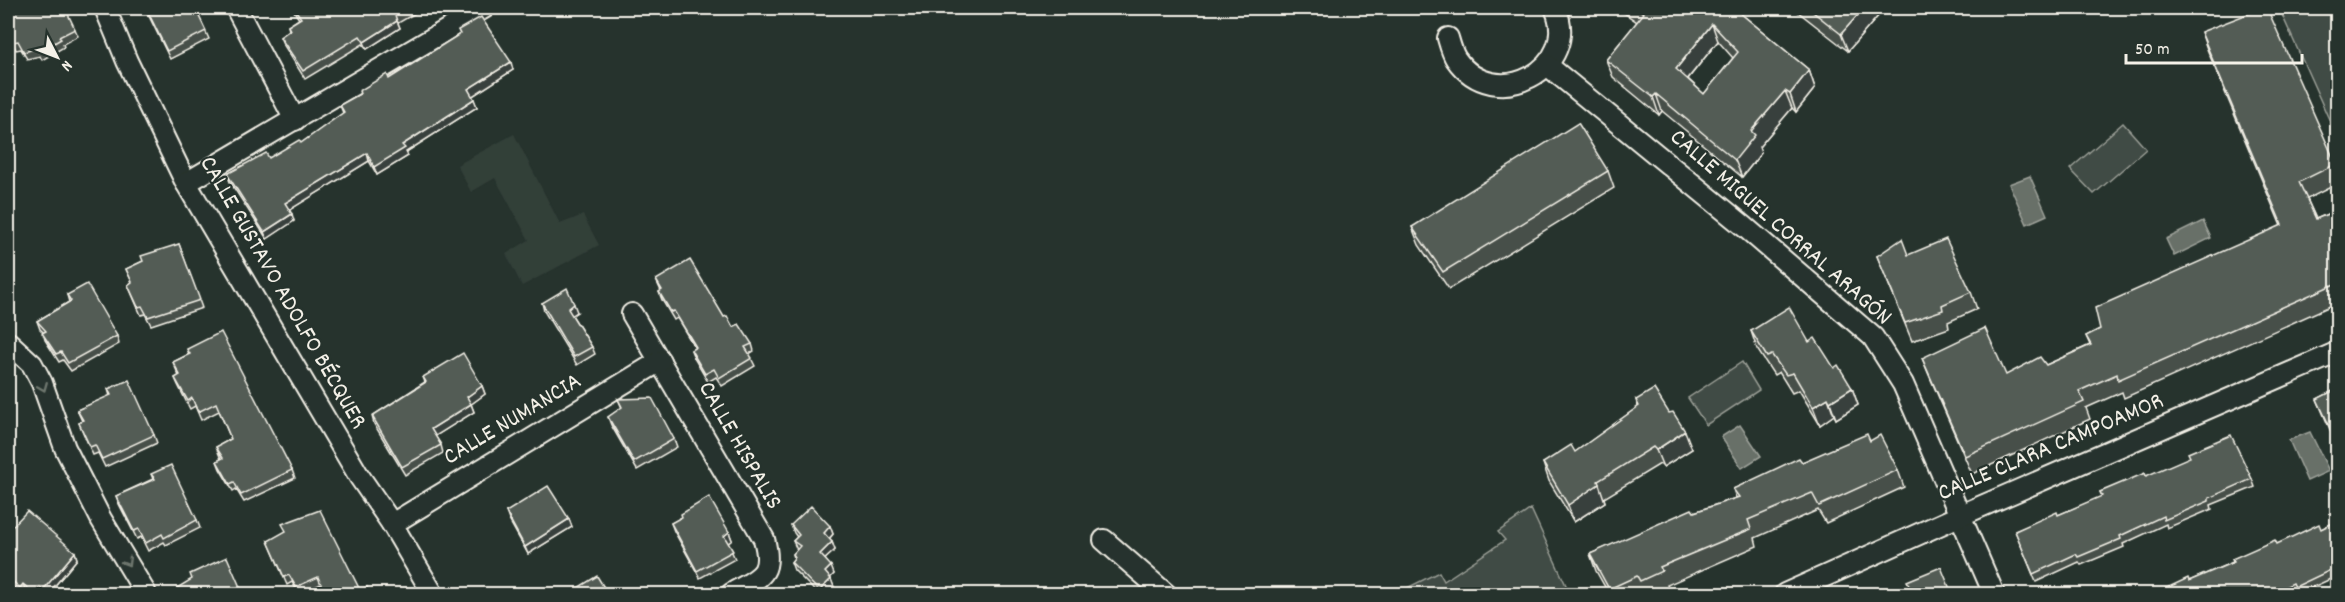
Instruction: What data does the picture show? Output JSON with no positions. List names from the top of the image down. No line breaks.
{"streets":{"street":["CALLE MIGUEL CORRAL ARAGÓN","CALLE GUSTAVO ADOLFO BÉCQUER","CALLE NUMANCIA","CALLE HISPALIS","CALLE CLARA CAMPOAMOR"]},"crossings":[["CALLE MIGUEL CORRAL ARAGÓN","CALLE CLARA CAMPOAMOR"],["CALLE GUSTAVO ADOLFO BÉCQUER","CALLE NUMANCIA"],["CALLE NUMANCIA","CALLE HISPALIS"]],"scale_bar":"50 m","north":"bottom right"}
